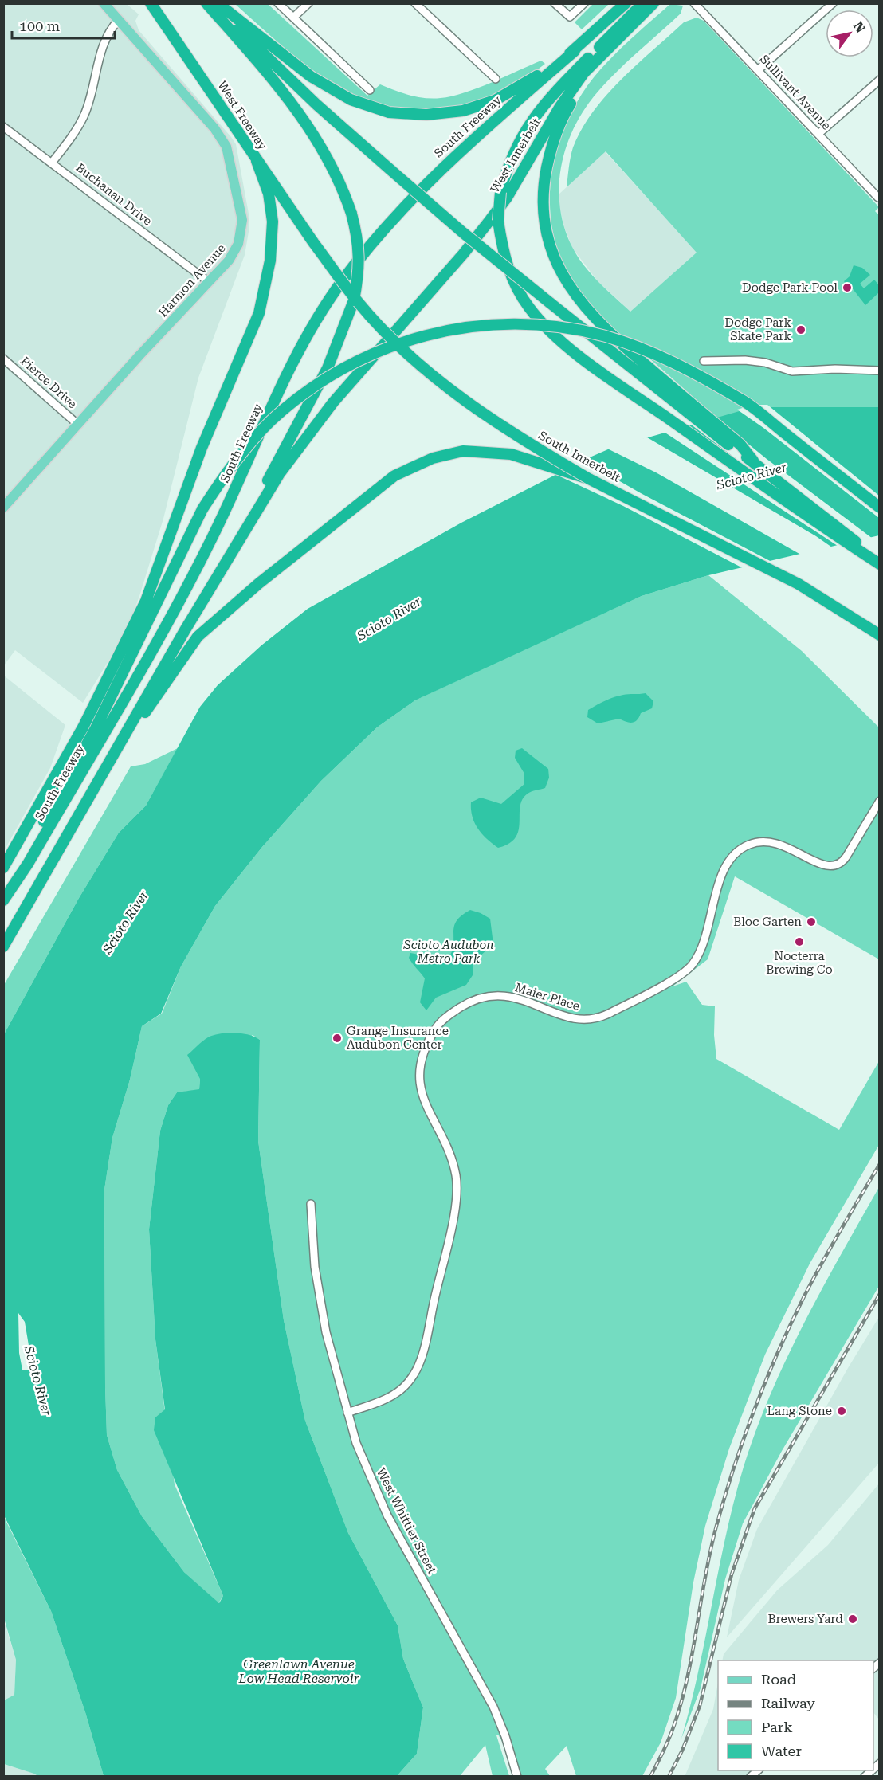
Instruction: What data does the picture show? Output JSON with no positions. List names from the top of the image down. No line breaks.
{"streets":{"highway":["West Freeway","South Freeway","West Innerbelt","South Innerbelt"],"main road":["Harmon Avenue"],"street":["Sullivant Avenue","Buchanan Drive","Pierce Drive","Maier Place","West Whittier Street"]},"crossings":[["West Freeway","South Innerbelt"],["Buchanan Drive","Harmon Avenue"],["Harmon Avenue","Pierce Drive"],["Maier Place","West Whittier Street"]],"water":["Scioto River","Greenlawn Avenue Low Head Reservoir"],"parks":["Scioto Audubon Metro Park"],"places":["Dodge Park Pool","Dodge Park Skate Park","Bloc Garten","Nocterra Brewing Co","Grange Insurance Audubon Center","Lang Stone","Brewers Yard"],"legend":["Road","Railway","Park","Water"],"scale_bar":"100 m","north":"top right"}
